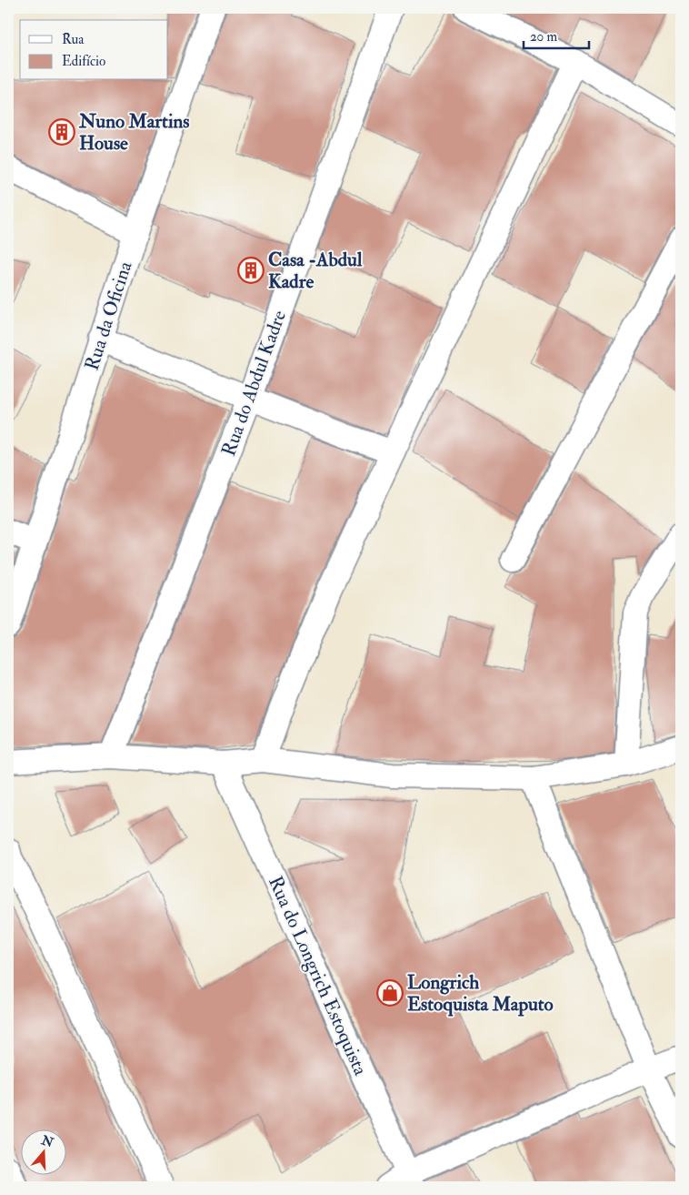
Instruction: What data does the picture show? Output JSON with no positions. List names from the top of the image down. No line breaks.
{"streets":{"street":["Rua da Oficina","Rua do Abdul Kadre","Rua do Longrich Estoquista"]},"places":{"building":["Nuno Martins House","Casa -Abdul Kadre"],"shop":["Longrich Estoquista Maputo"]},"legend":["Rua","Edifício"],"scale_bar":"20 m","north":"top"}
